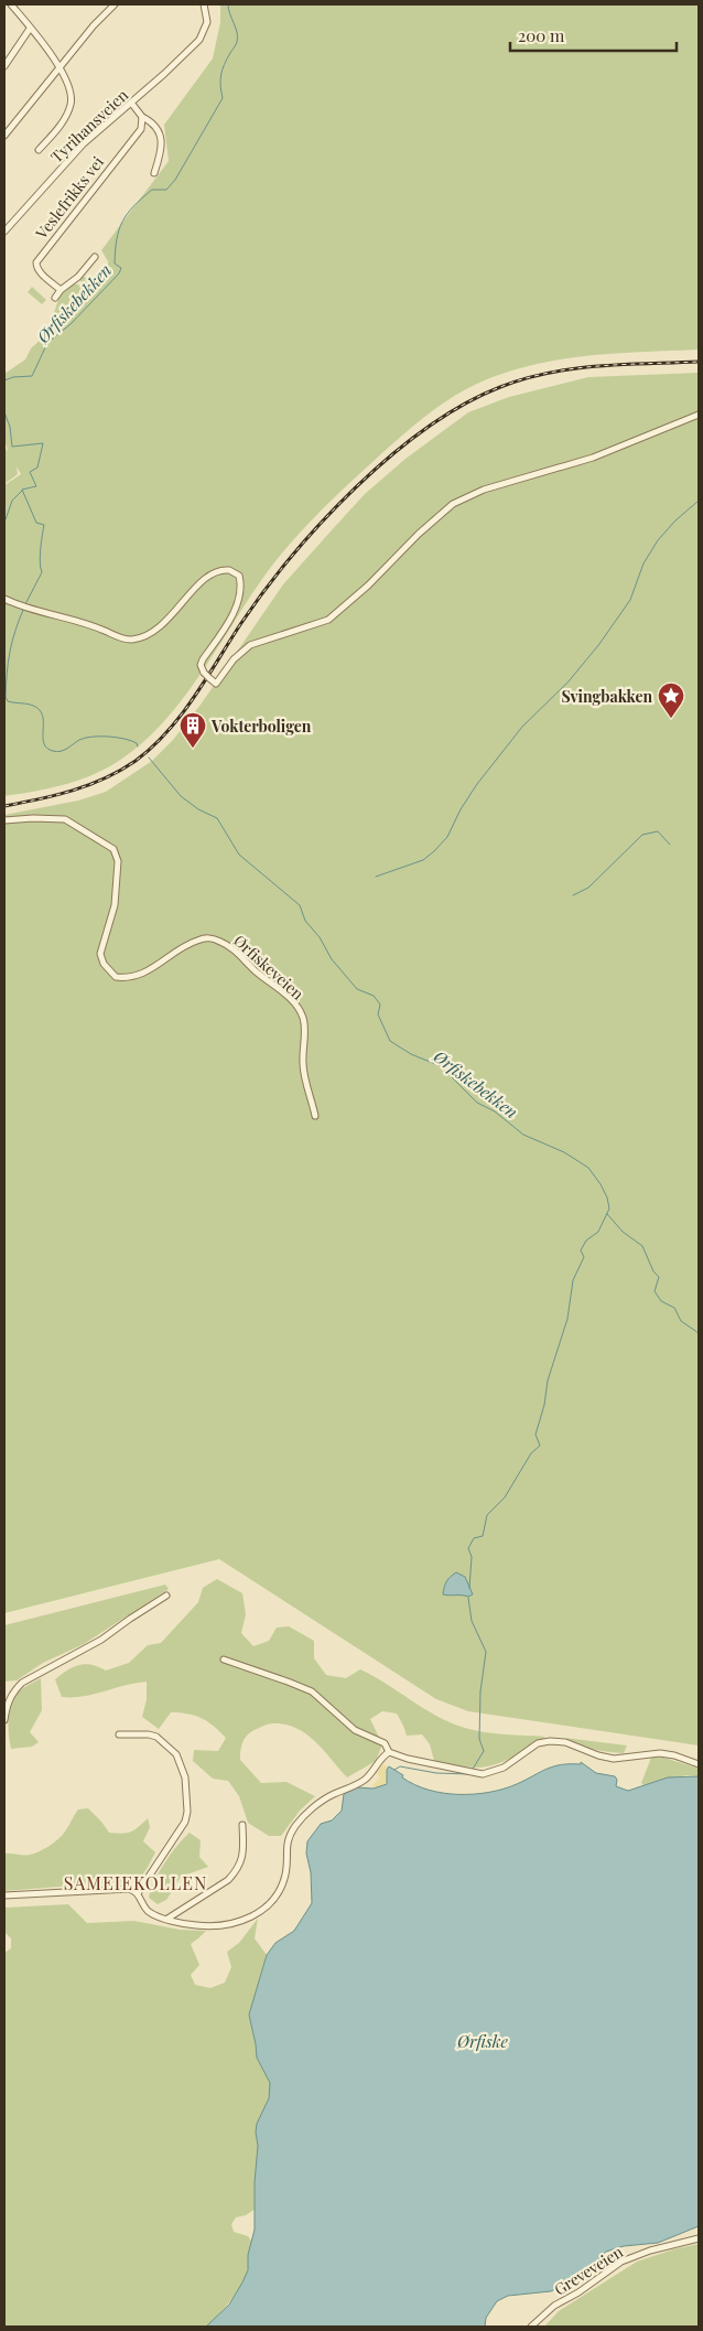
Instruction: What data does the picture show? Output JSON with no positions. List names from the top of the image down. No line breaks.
{"streets":{"street":["Tyrihansveien","Veslefrikks vei","Ørfiskeveien","Greveveien"]},"districts":["SAMEIEKOLLEN"],"water":["Ørfiskebekken","Ørfiske"],"places":{"place":["Svingbakken"],"building":["Vokterboligen"]},"scale_bar":"200 m"}
